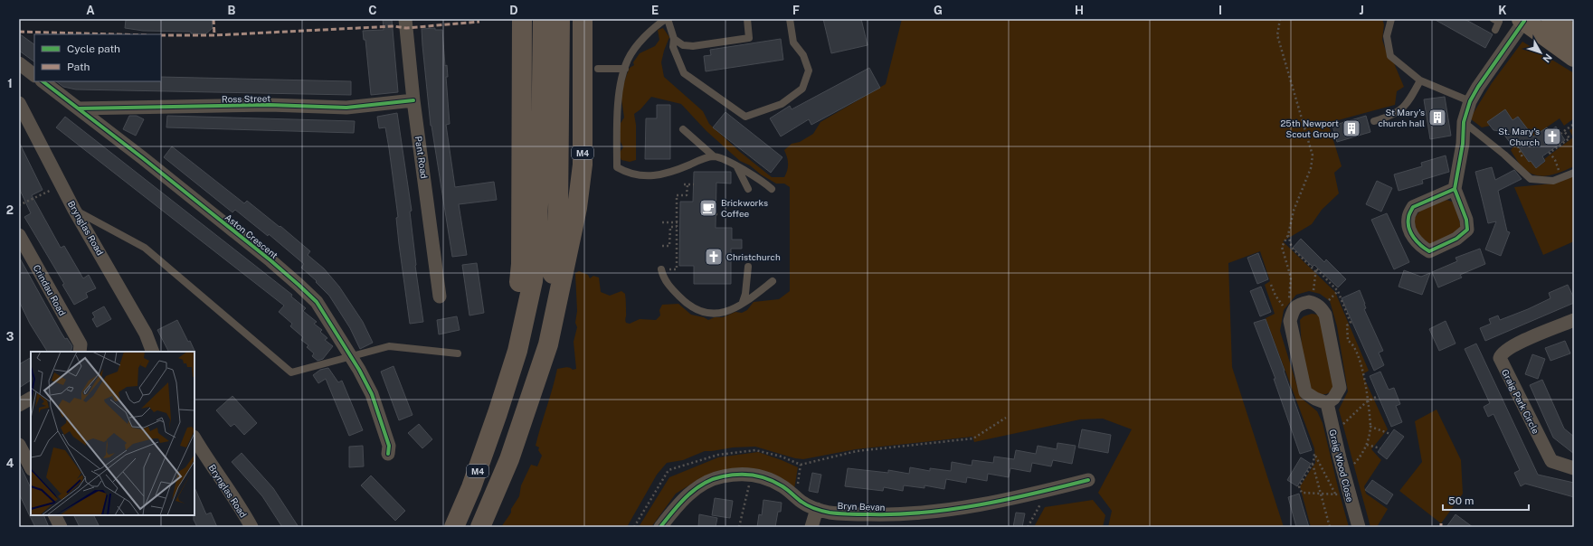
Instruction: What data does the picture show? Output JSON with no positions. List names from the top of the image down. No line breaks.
{"streets":{"highway":["M4"],"street":["Ross Street","Pant Road","Brynglas Road","Aston Crescent","Crindau Road","Graig Park Circle","Graig Wood Close","Bryn Bevan"]},"crossings":[["Ross Street","Pant Road"],["Ross Street","Aston Crescent"]],"places":{"building":["St Mary's church hall","25th Newport Scout Group"],"church":["St. Mary's Church","Christchurch"],"cafe":["Brickworks Coffee"]},"legend":["Cycle path","Path"],"scale_bar":"50 m","north":"bottom right","grid":{"columns":["A","B","C","D","E","F","G","H","I","J","K"],"rows":["1","2","3","4"]}}
